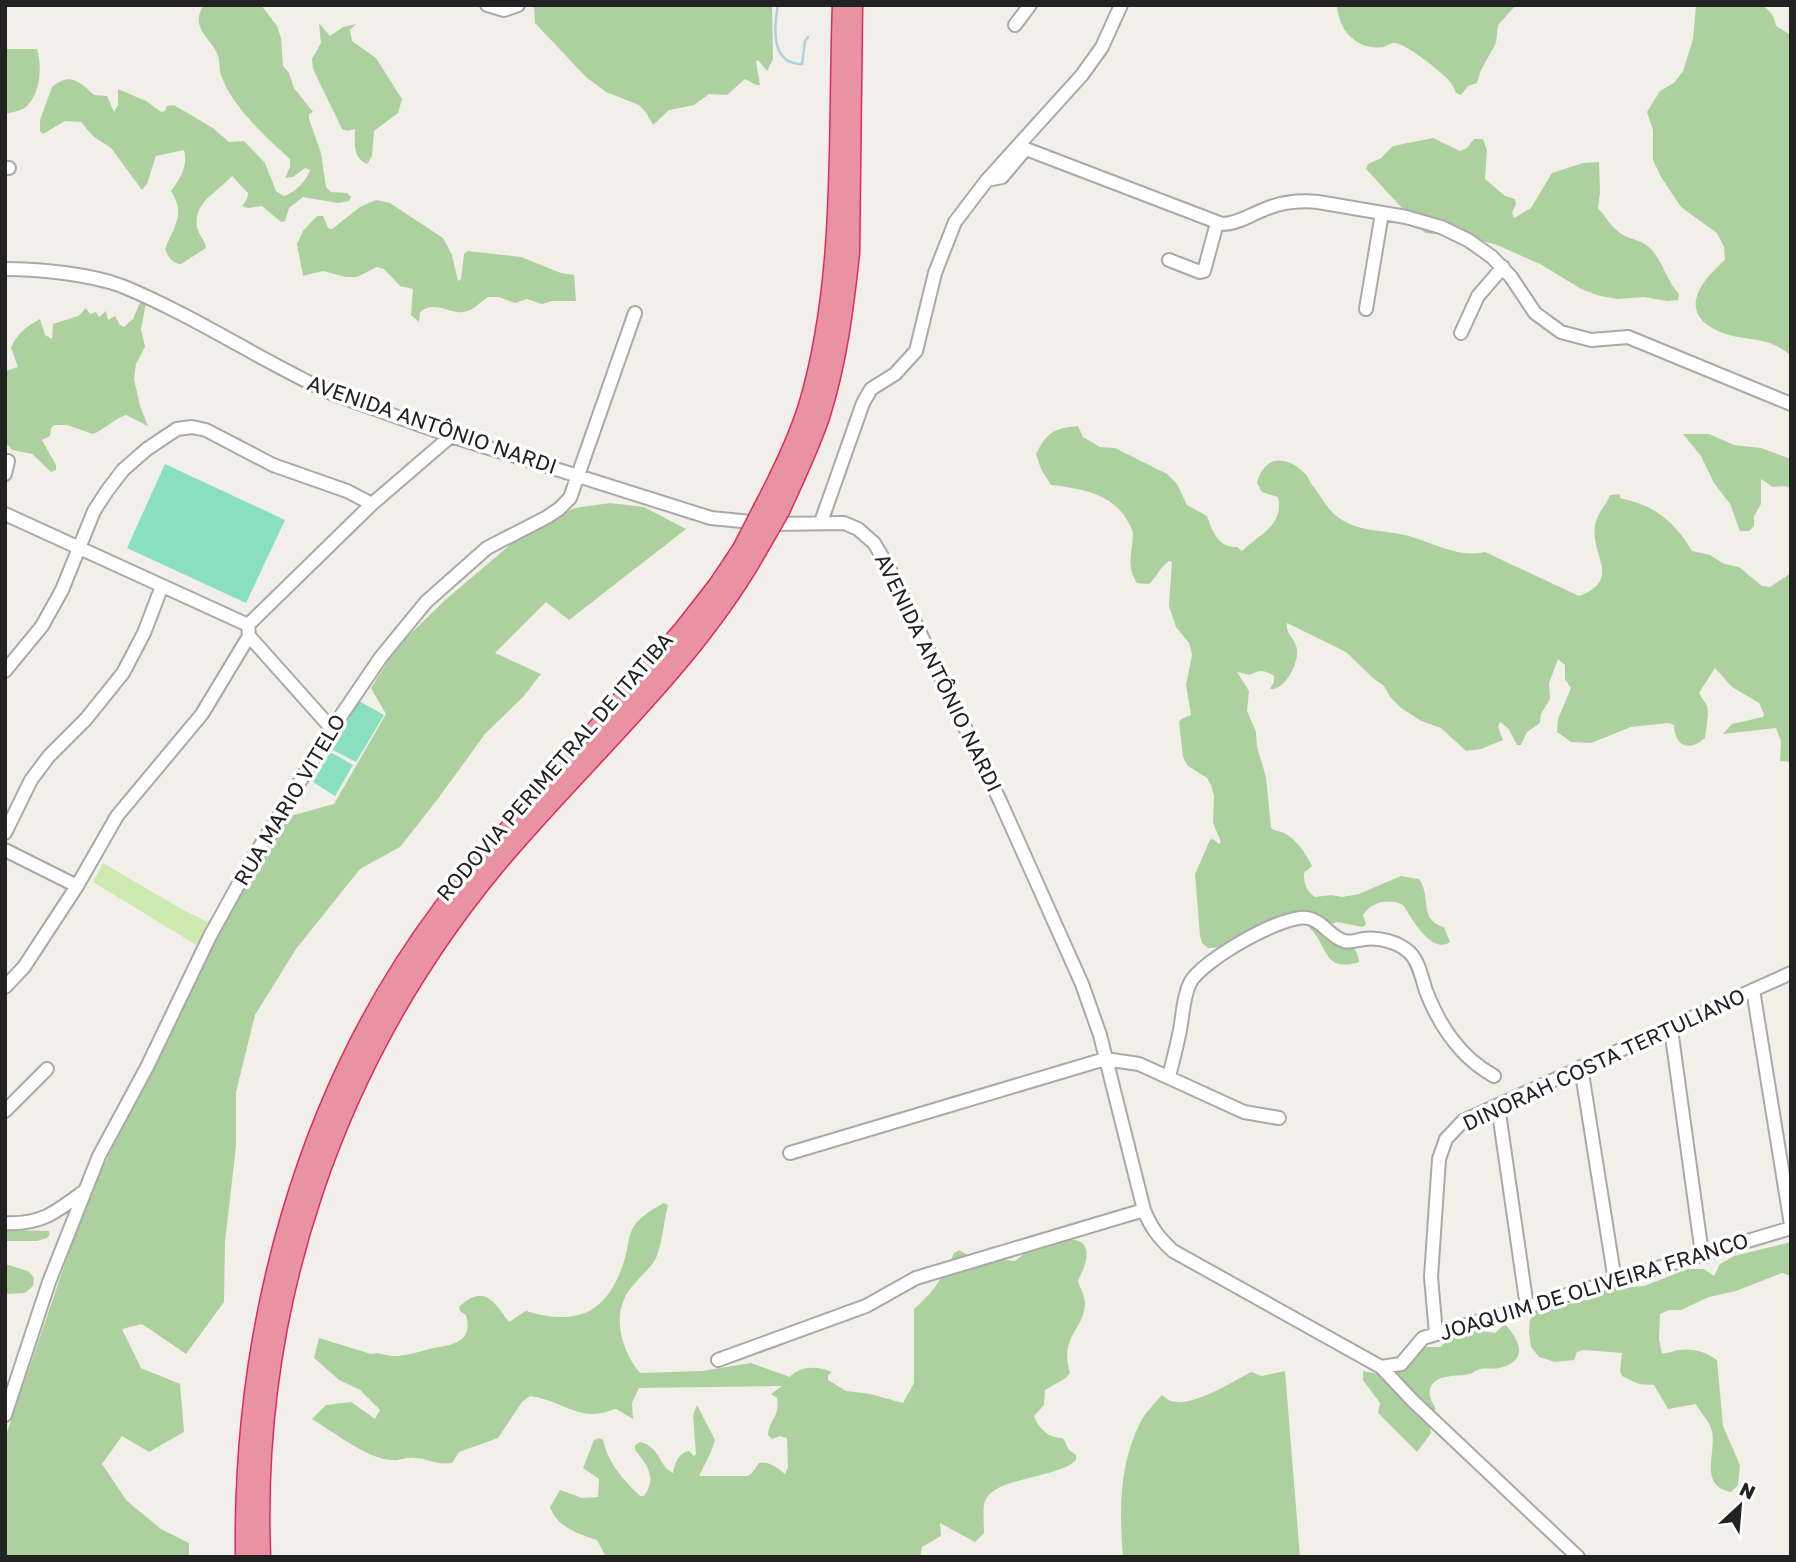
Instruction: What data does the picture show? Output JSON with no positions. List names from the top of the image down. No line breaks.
{"streets":{"highway":["RODOVIA PERIMETRAL DE ITATIBA"],"street":["AVENIDA ANTÔNIO NARDI","RUA MARIO VITELO","DINORAH COSTA TERTULIANO","JOAQUIM DE OLIVEIRA FRANCO"]},"crossings":[["AVENIDA ANTÔNIO NARDI","RUA MARIO VITELO"],["AVENIDA ANTÔNIO NARDI","JOAQUIM DE OLIVEIRA FRANCO"],["DINORAH COSTA TERTULIANO","JOAQUIM DE OLIVEIRA FRANCO"]],"north":"top right"}
